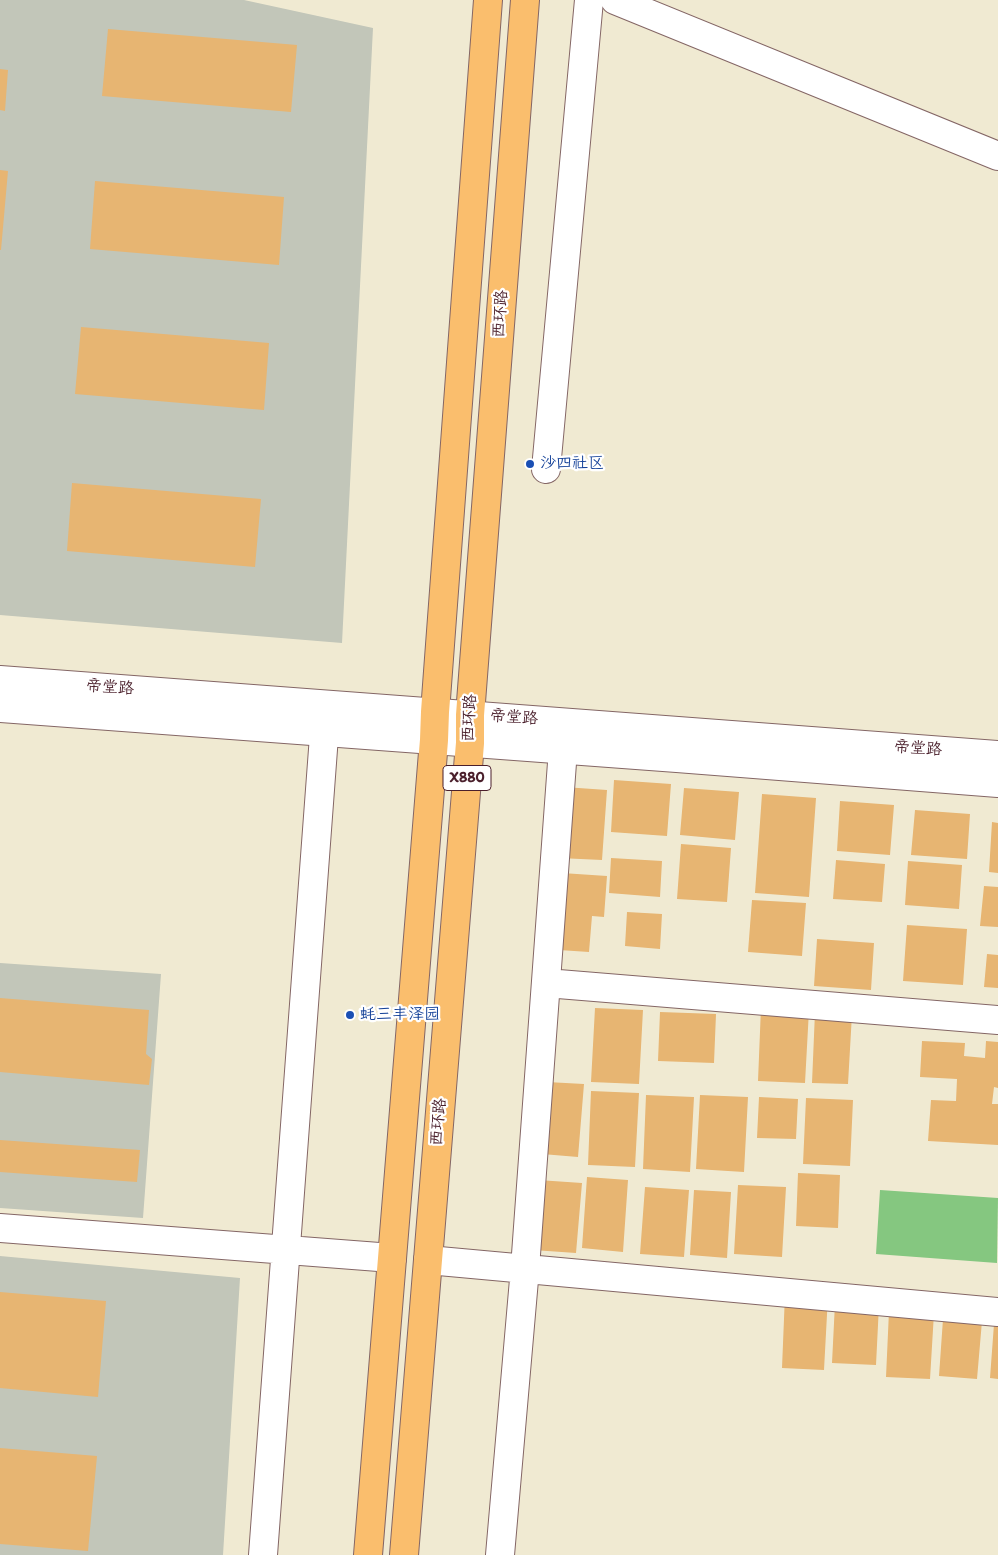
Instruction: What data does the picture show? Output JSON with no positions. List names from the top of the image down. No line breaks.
{"streets":{"main road":["西环路","X880"],"street":["帝堂路"]},"crossings":[["西环路","帝堂路"],["帝堂路","X880"]],"places":["沙四社区","蚝三丰泽园"]}
